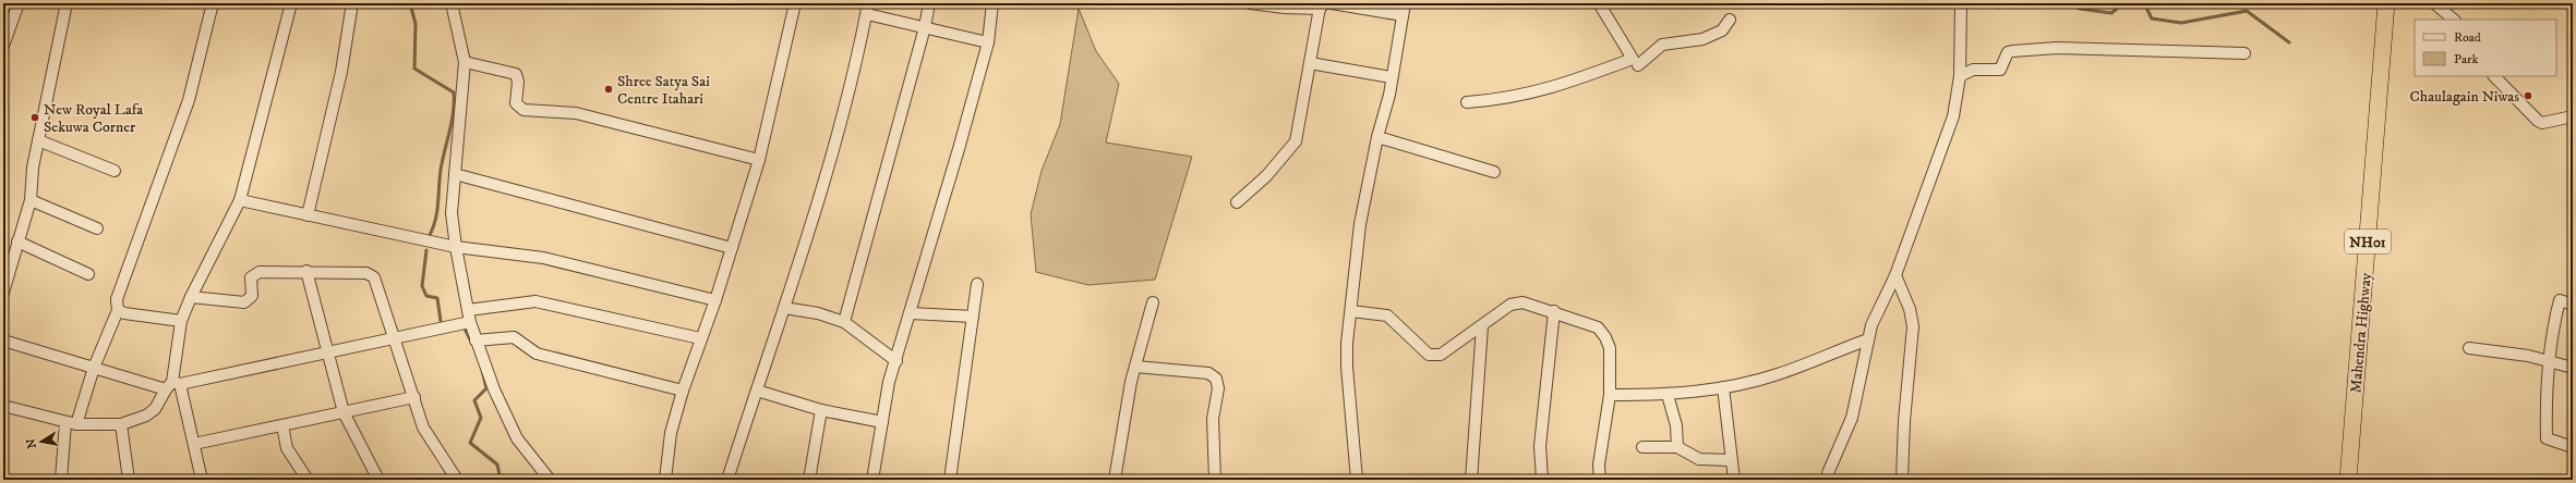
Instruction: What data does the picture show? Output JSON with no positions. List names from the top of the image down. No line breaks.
{"streets":{"highway":["NH01","Mahendra Highway"]},"places":["Shree Satya Sai Centre Itahari","Chaulagain Niwas","New Royal Lafa Sekuwa Corner"],"legend":["Road","Park"],"north":"left"}
